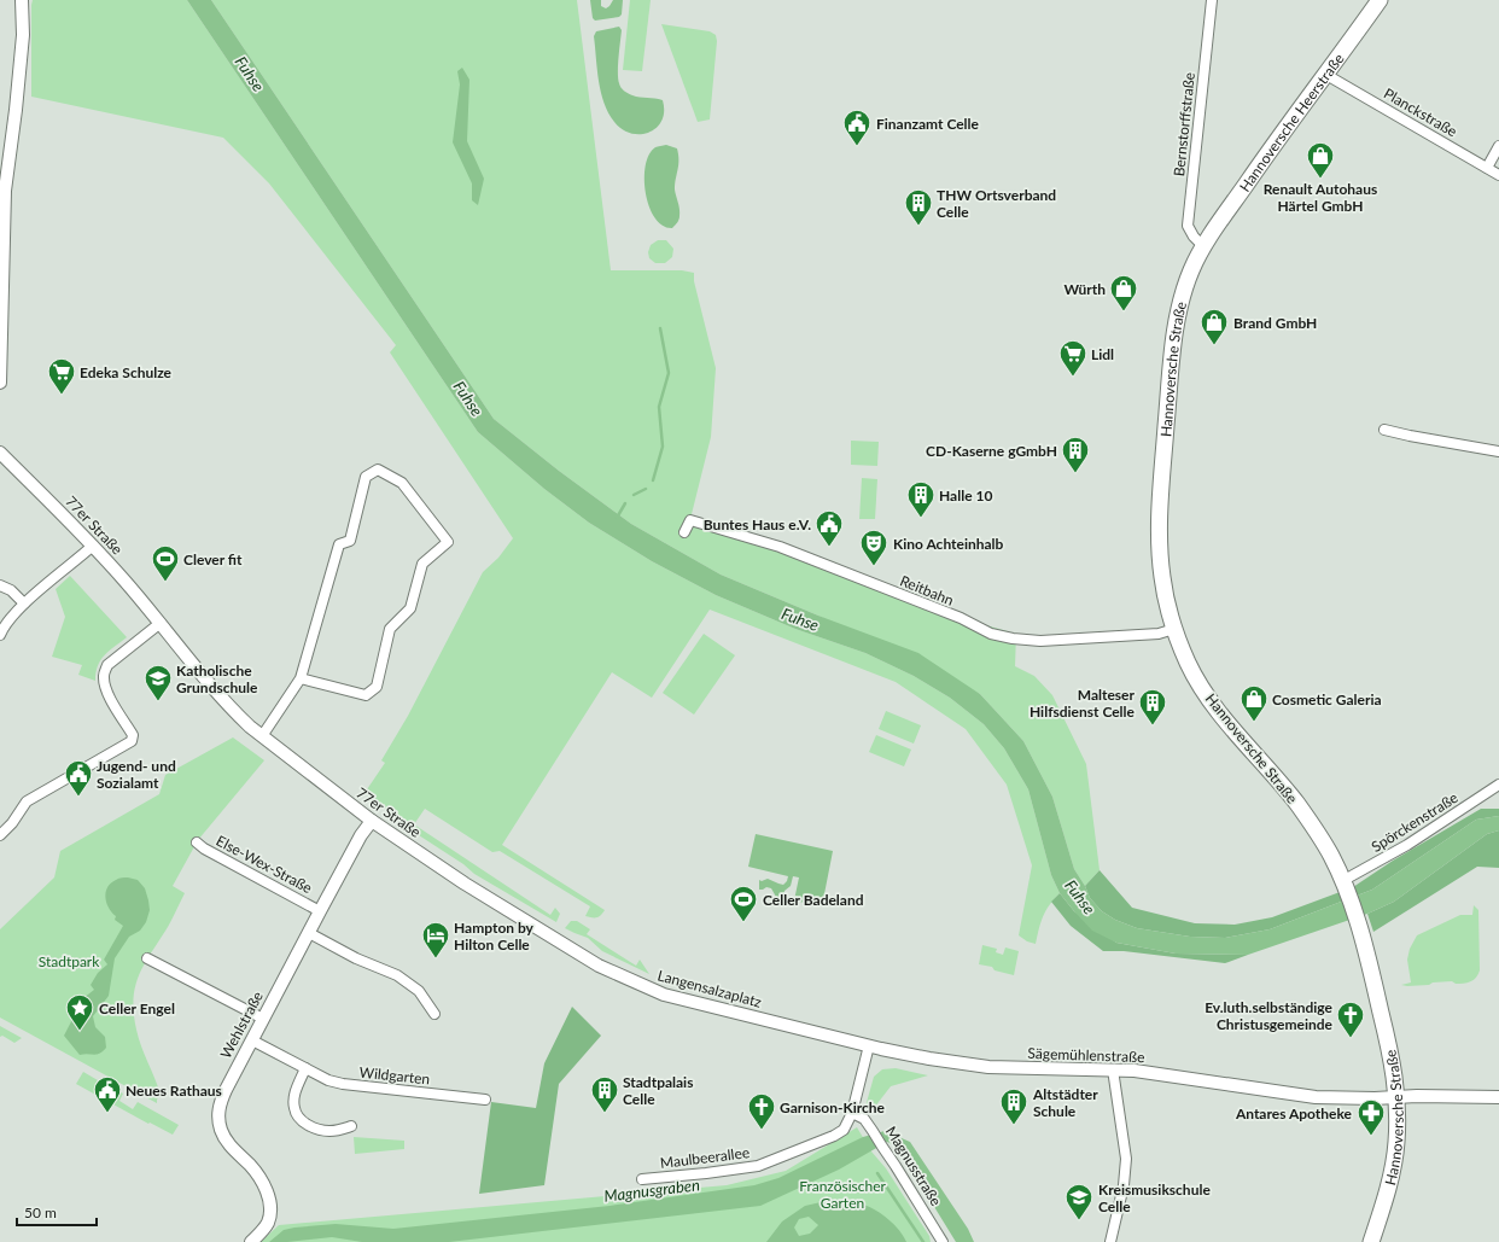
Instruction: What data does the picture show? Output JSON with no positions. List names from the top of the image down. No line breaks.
{"streets":{"main road":["Hannoversche Heerstraße","Hannoversche Straße"],"street":["Planckstraße","Bernstorffstraße","77er Straße","Reitbahn","Spörckenstraße","Else-Wex-Straße","Langensalzaplatz","Wehlstraße","Sägemühlenstraße","Wildgarten","Maulbeerallee","Magnusstraße"]},"crossings":[["Planckstraße","Hannoversche Heerstraße"],["Hannoversche Heerstraße","Bernstorffstraße"],["Hannoversche Heerstraße","Hannoversche Straße"],["Bernstorffstraße","Hannoversche Straße"],["Hannoversche Straße","Reitbahn"],["Hannoversche Straße","Spörckenstraße"],["Hannoversche Straße","Sägemühlenstraße"],["77er Straße","Langensalzaplatz"],["77er Straße","Wehlstraße"],["Else-Wex-Straße","Wehlstraße"],["Langensalzaplatz","Sägemühlenstraße"],["Wehlstraße","Wildgarten"],["Maulbeerallee","Magnusstraße"]],"water":["Fuhse","Magnusgraben"],"parks":["Stadtpark","Französischer Garten"],"places":{"public building":["Finanzamt Celle","Buntes Haus e.V.","Jugend- und Sozialamt","Neues Rathaus"],"shop":["Renault Autohaus Härtel GmbH","Würth","Brand GmbH","Cosmetic Galeria"],"building":["THW Ortsverband Celle","CD-Kaserne gGmbH","Halle 10","Malteser Hilfsdienst Celle","Stadtpalais Celle","Altstädter Schule"],"supermarket":["Lidl","Edeka Schulze"],"theatre":["Kino Achteinhalb"],"sports":["Clever fit","Celler Badeland"],"school or university":["Katholische Grundschule","Kreismusikschule Celle"],"hotel":["Hampton by Hilton Celle"],"place":["Celler Engel"],"church":["Ev.luth.selbständige Christusgemeinde","Garnison-Kirche"],"pharmacy":["Antares Apotheke"]},"scale_bar":"50 m"}
